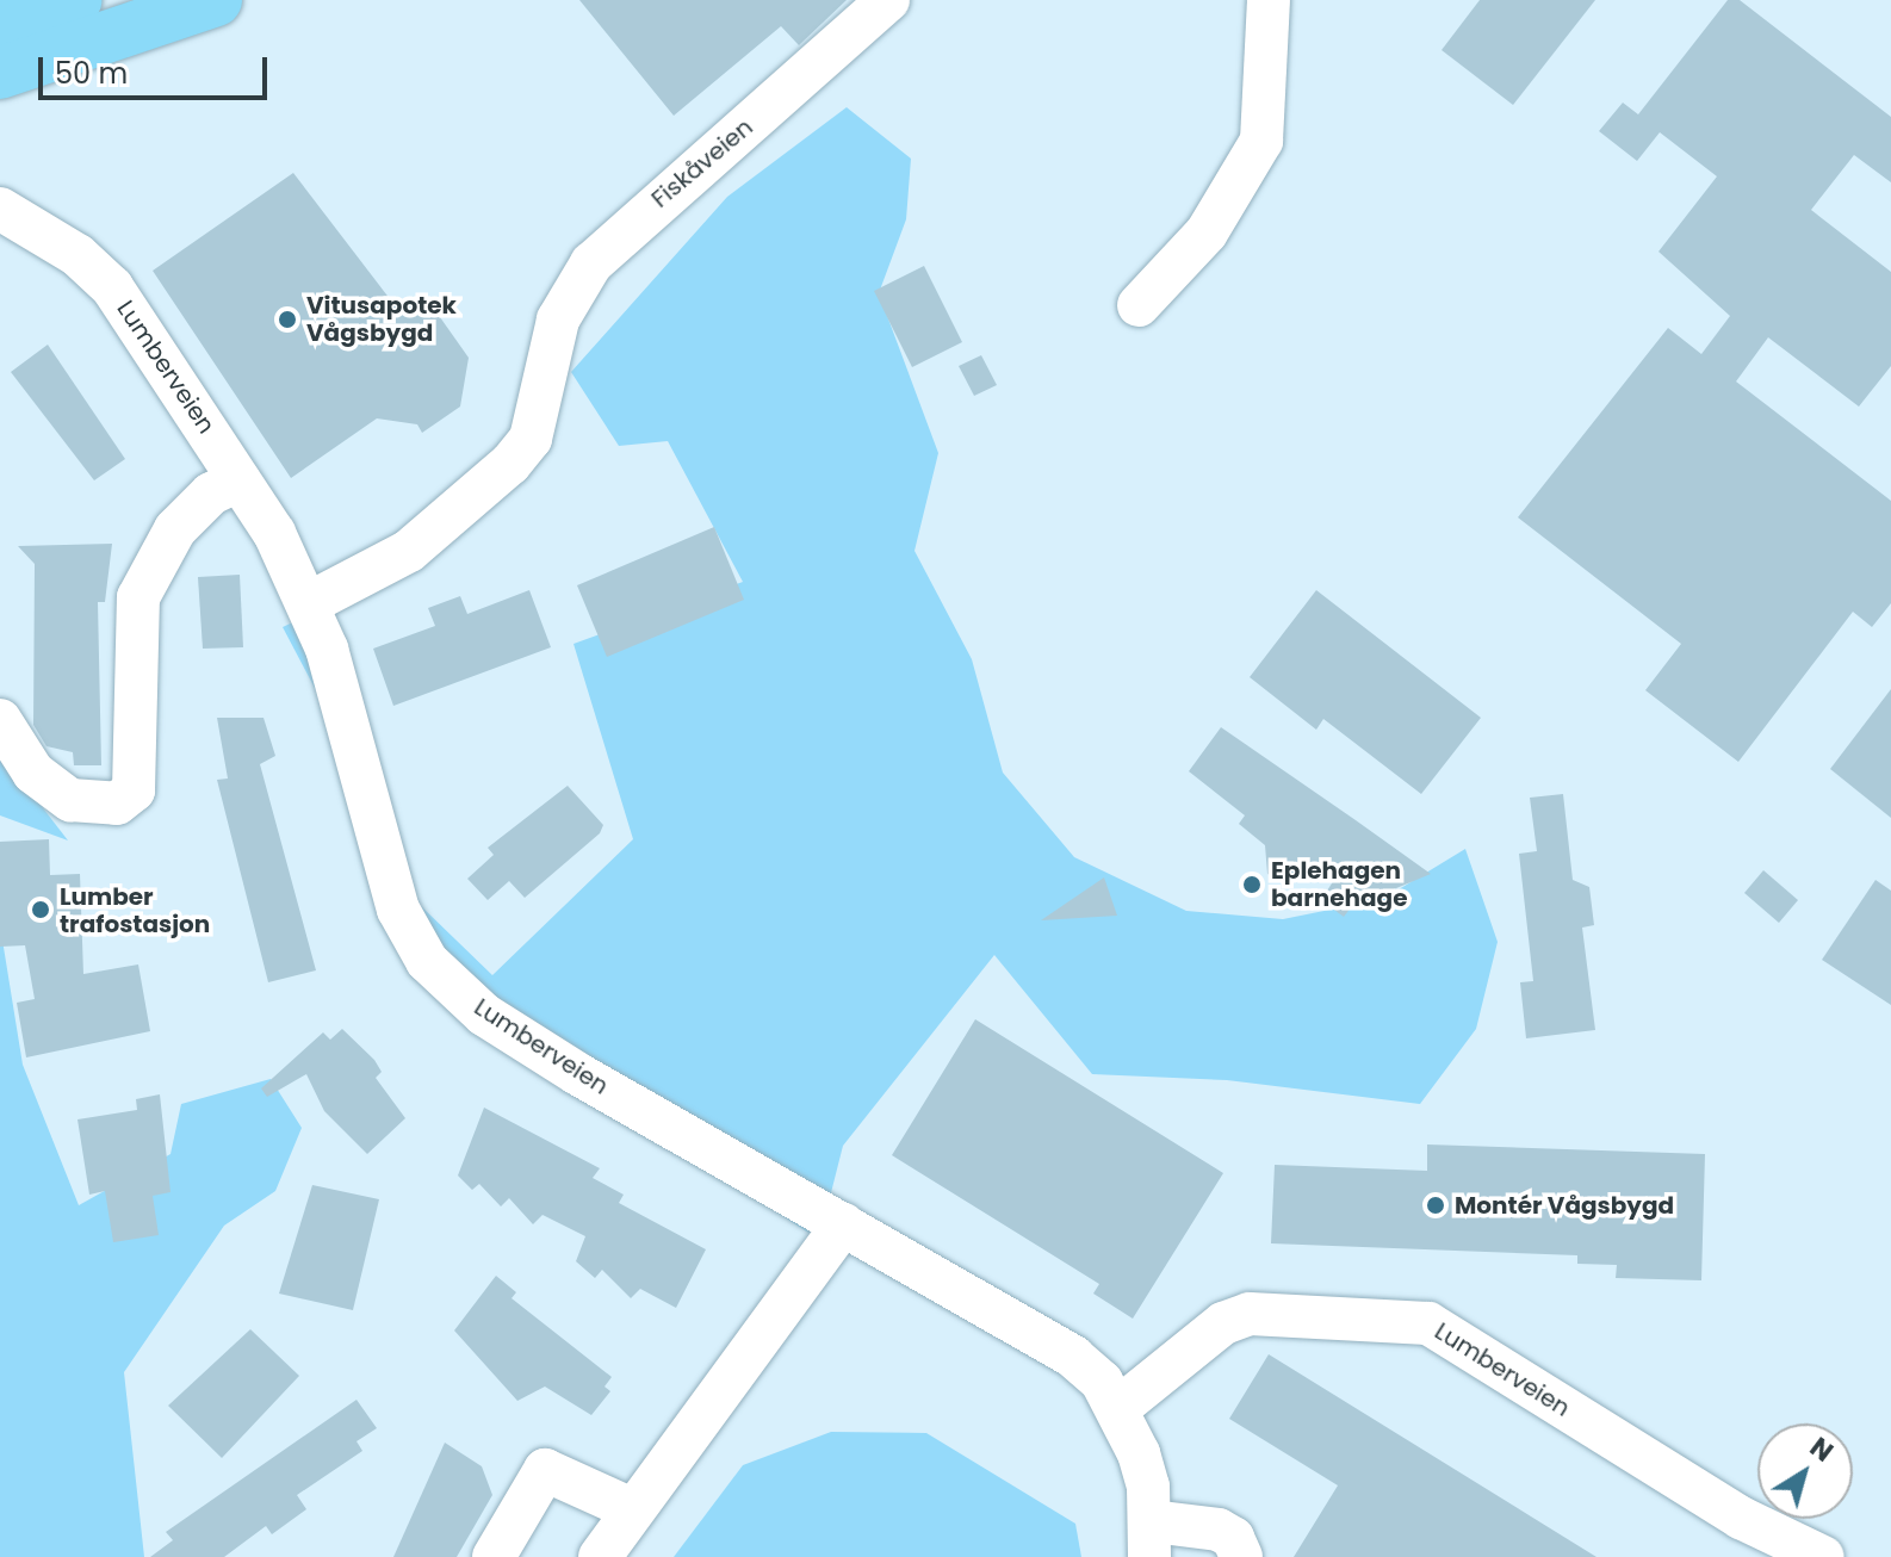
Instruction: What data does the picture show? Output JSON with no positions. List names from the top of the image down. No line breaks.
{"streets":{"street":["Fiskåveien","Lumberveien"]},"crossings":[["Fiskåveien","Lumberveien"]],"places":["Vitusapotek Vågsbygd","Eplehagen barnehage","Lumber trafostasjon","Montér Vågsbygd"],"scale_bar":"50 m","north":"top right"}
